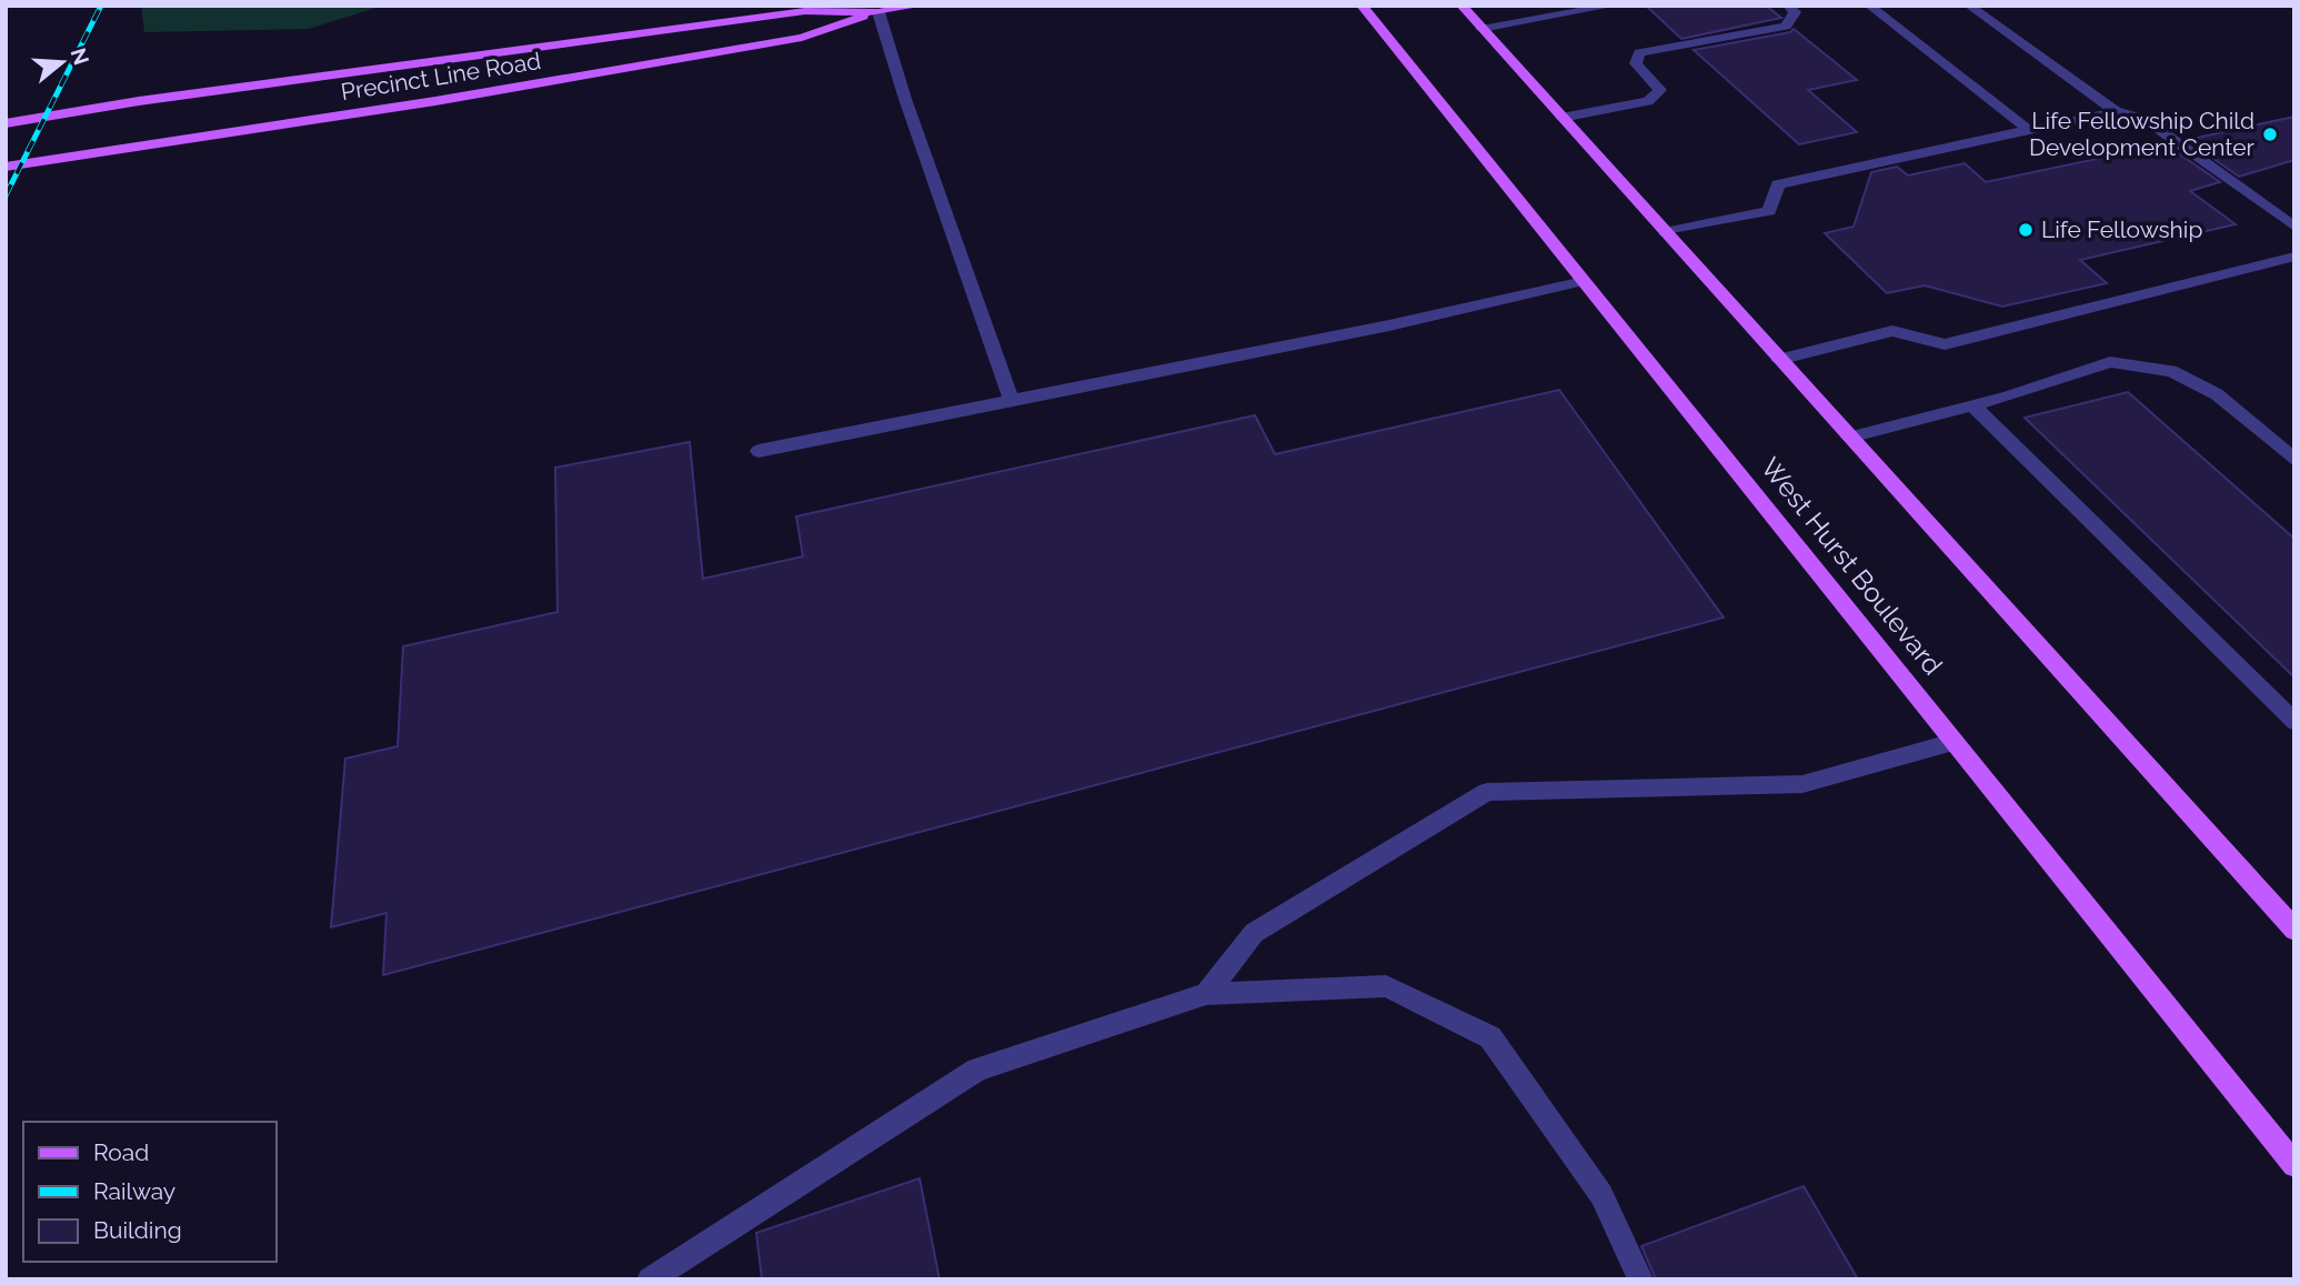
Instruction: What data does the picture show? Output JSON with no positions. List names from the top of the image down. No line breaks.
{"streets":{"main road":["Precinct Line Road","West Hurst Boulevard"]},"places":["Life Fellowship Child Development Center","Life Fellowship"],"legend":["Road","Railway","Building"],"north":"right"}
